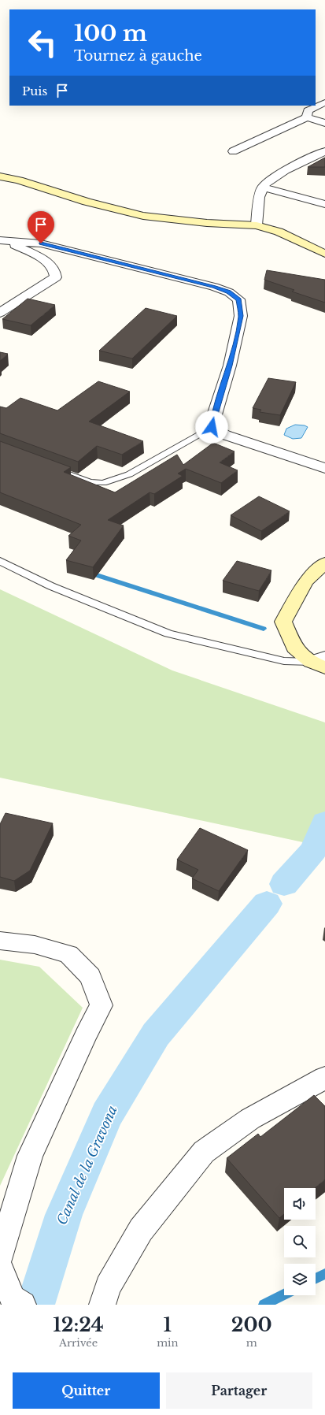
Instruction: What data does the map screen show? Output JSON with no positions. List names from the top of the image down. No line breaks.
{"water":["Canal de la Gravona"],"page":{"turn":["100 m","Tournez à gauche"],"then":"Puis","eta":["12:24","Arrivée","1","min","200","m"],"buttons":["Quitter","Partager"]}}
